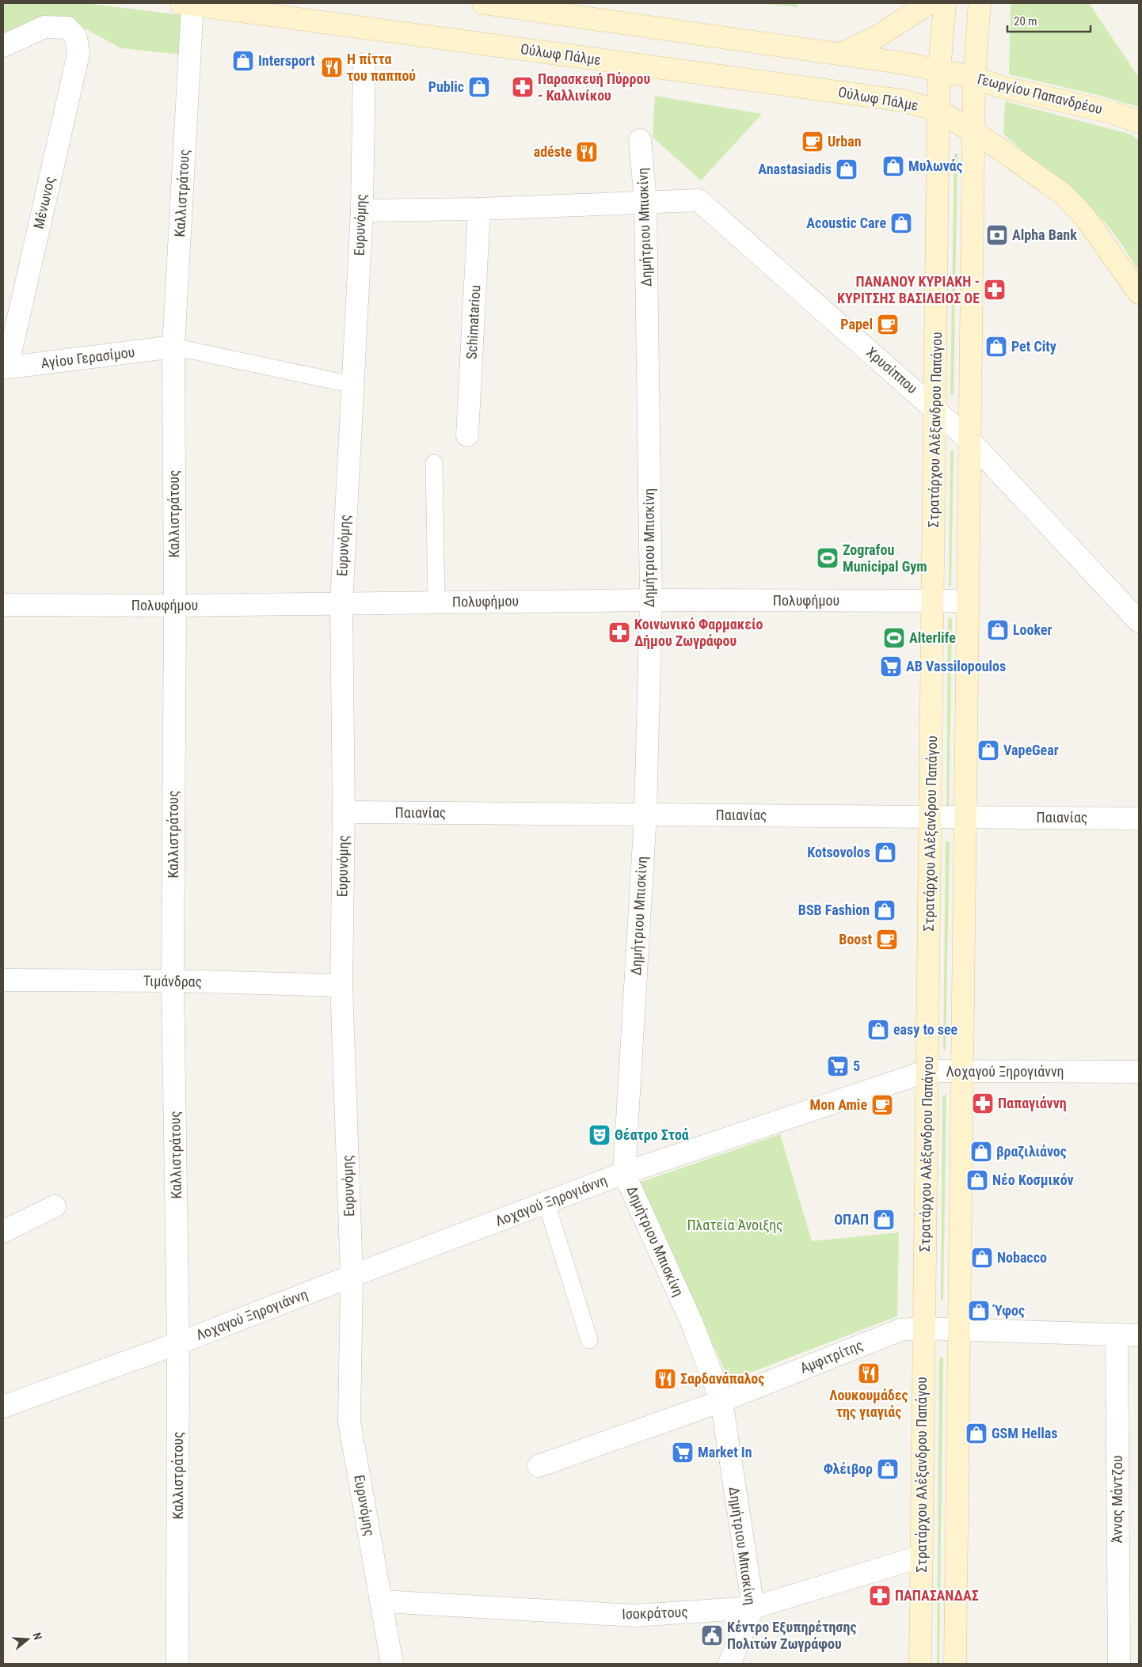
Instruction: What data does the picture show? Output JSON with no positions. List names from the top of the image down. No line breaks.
{"streets":{"street":["Ούλωφ Πάλμε","Γεωργίου Παπανδρέου","Καλλιστράτους","Μένωνος","Ευρυνόμης","Δημήτριου Μπισκίνη","Schimatariou","Αγίου Γερασίμου","Χρυσίππου","Στρατάρχου Αλέξανδρου Παπάγου","Πολυφήμου","Παιανίας","Τιμάνδρας","Λοχαγού Ξηρογιάννη","Αμφιτρίτης","Άννας Μάντζου","Ισοκράτους"]},"crossings":[["Ούλωφ Πάλμε","Καλλιστράτους"],["Ούλωφ Πάλμε","Στρατάρχου Αλέξανδρου Παπάγου"],["Γεωργίου Παπανδρέου","Στρατάρχου Αλέξανδρου Παπάγου"],["Καλλιστράτους","Αγίου Γερασίμου"],["Καλλιστράτους","Πολυφήμου"],["Καλλιστράτους","Τιμάνδρας"],["Καλλιστράτους","Λοχαγού Ξηρογιάννη"],["Μένωνος","Αγίου Γερασίμου"],["Ευρυνόμης","Πολυφήμου"],["Ευρυνόμης","Παιανίας"],["Ευρυνόμης","Τιμάνδρας"],["Ευρυνόμης","Λοχαγού Ξηρογιάννη"],["Ευρυνόμης","Ισοκράτους"],["Δημήτριου Μπισκίνη","Χρυσίππου"],["Δημήτριου Μπισκίνη","Πολυφήμου"],["Δημήτριου Μπισκίνη","Παιανίας"],["Δημήτριου Μπισκίνη","Λοχαγού Ξηρογιάννη"],["Δημήτριου Μπισκίνη","Αμφιτρίτης"],["Δημήτριου Μπισκίνη","Ισοκράτους"],["Χρυσίππου","Στρατάρχου Αλέξανδρου Παπάγου"],["Στρατάρχου Αλέξανδρου Παπάγου","Πολυφήμου"],["Στρατάρχου Αλέξανδρου Παπάγου","Παιανίας"],["Στρατάρχου Αλέξανδρου Παπάγου","Λοχαγού Ξηρογιάννη"],["Στρατάρχου Αλέξανδρου Παπάγου","Αμφιτρίτης"],["Στρατάρχου Αλέξανδρου Παπάγου","Ισοκράτους"],["Αμφιτρίτης","Άννας Μάντζου"]],"parks":["Πλατεία Άνοιξης"],"places":{"shop":["Intersport","Public","Μυλωνάς","Anastasiadis","Acoustic Care","Pet City","Looker","VapeGear","Kotsovolos","BSB Fashion","easy to see","βραζιλιάνος","Νέο Κοσμικόν","ΟΠΑΠ","Nobacco","Ύφος","GSM Hellas","Φλέιβορ"],"restaurant":["Η πίττα του παππού","adéste","Λουκουμάδες της γιαγιάς","Σαρδανάπαλος"],"pharmacy":["Παρασκευή Πύρρου - Καλλινίκου","ΠΑΝΑΝΟΥ ΚΥΡΙΑΚΗ - ΚΥΡΙΤΣΗΣ ΒΑΣΙΛΕΙΟΣ ΟΕ","Κοινωνικό Φαρμακείο Δήμου Ζωγράφου","Παπαγιάννη","ΠΑΠΑΣΑΝΔΑΣ"],"cafe":["Urban","Papel","Boost","Mon Amie"],"bank":["Alpha Bank"],"sports":["Zografou Municipal Gym","Alterlife"],"supermarket":["AB Vassilopoulos","5","Market In"],"theatre":["Θέατρο Στοά"],"public building":["Κέντρο Εξυπηρέτησης Πολιτών Ζωγράφου"]},"scale_bar":"20 m","north":"right"}
